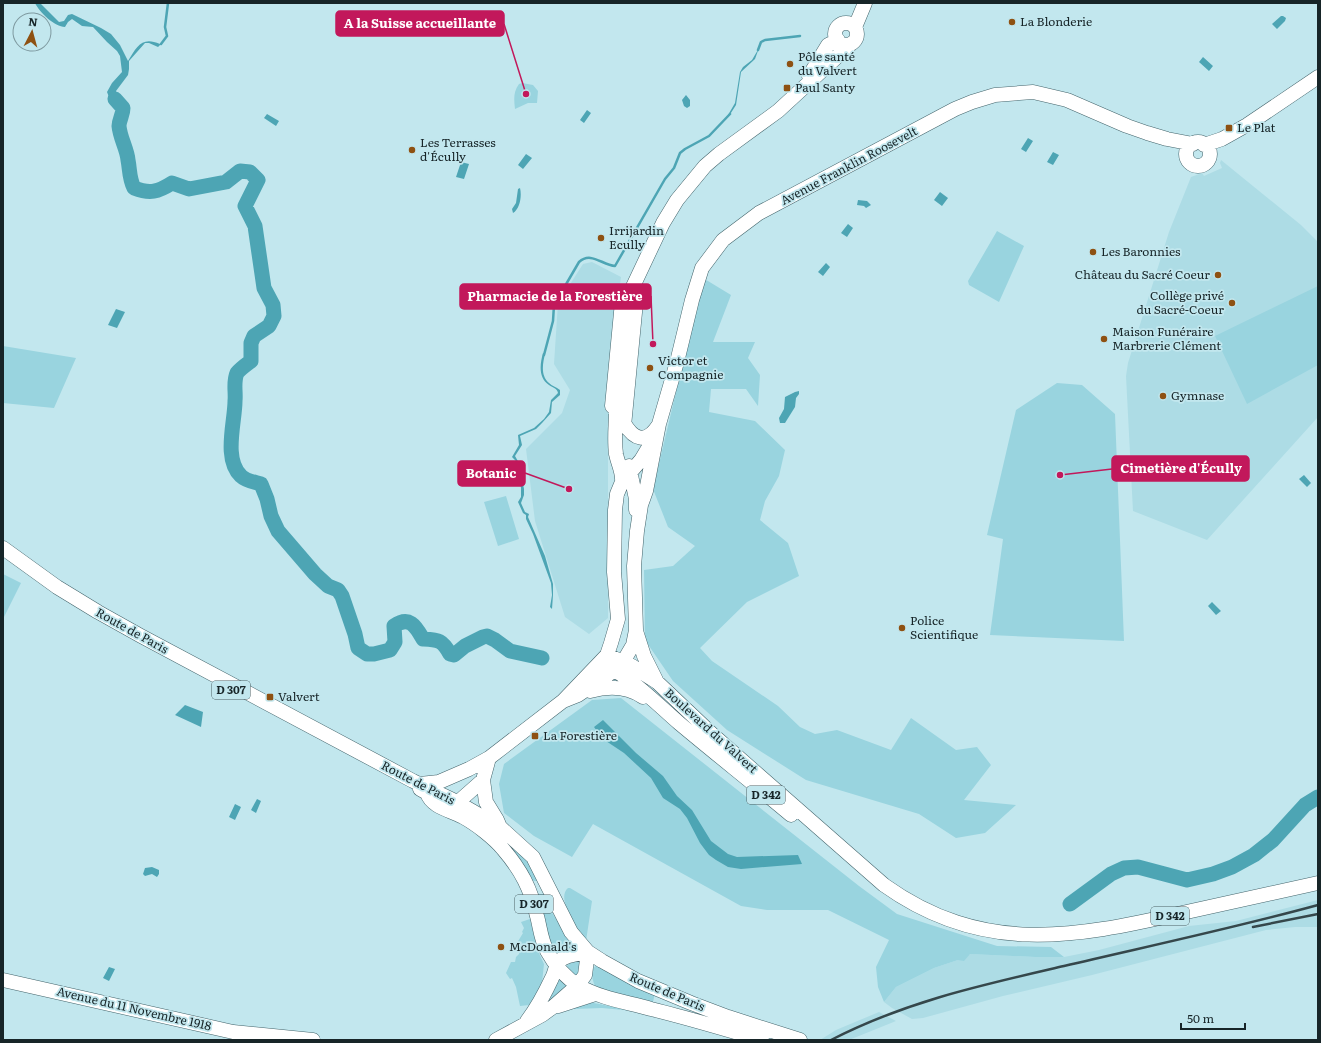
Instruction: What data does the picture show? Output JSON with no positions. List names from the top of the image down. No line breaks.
{"streets":{"main road":["Avenue Franklin Roosevelt","Route de Paris","D 307","Boulevard du Valvert","D 342","Avenue du 11 Novembre 1918"]},"crossings":[["Avenue Franklin Roosevelt","Boulevard du Valvert"]],"places":{"other":["La Blonderie","Pôle santé du Valvert","A la Suisse accueillante","Les Terrasses d'Écully","Irrijardin Ecully","Les Baronnies","Château du Sacré Coeur","Collège privé du Sacré-Coeur","Maison Funéraire Marbrerie Clément","Pharmacie de la Forestière","Victor et Compagnie","Gymnase","Cimetière d'Écully","Botanic","Police Scientifique","McDonald's"],"transit":["Paul Santy","Le Plat","Valvert","La Forestière"]},"scale_bar":"50 m","north":"top"}
